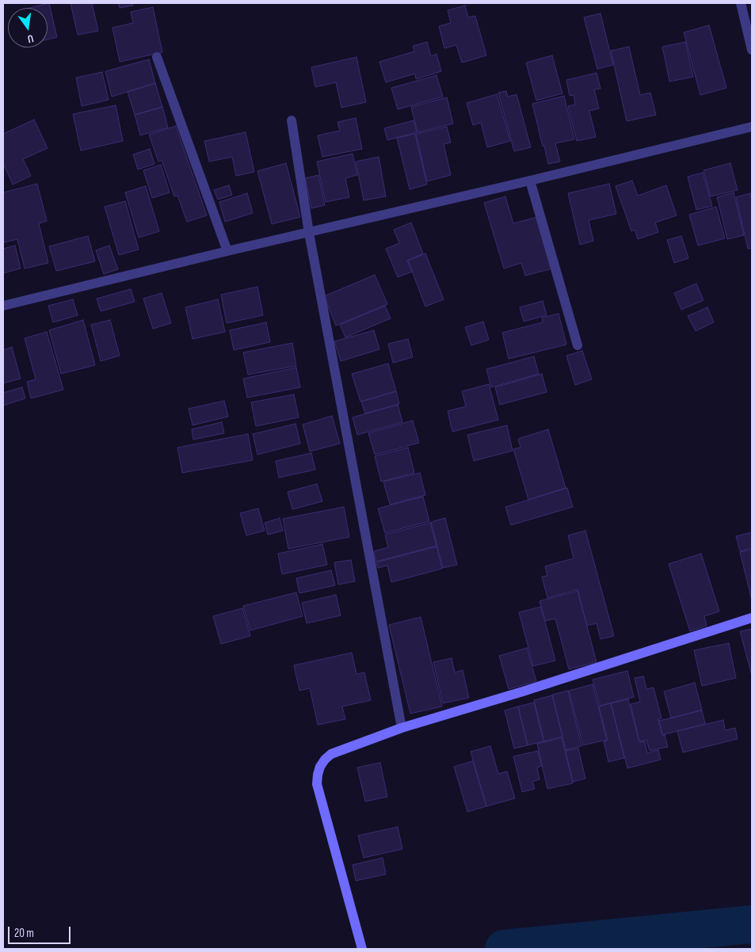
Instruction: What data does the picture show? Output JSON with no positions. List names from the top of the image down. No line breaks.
{"scale_bar":"20 m","north":"bottom"}
